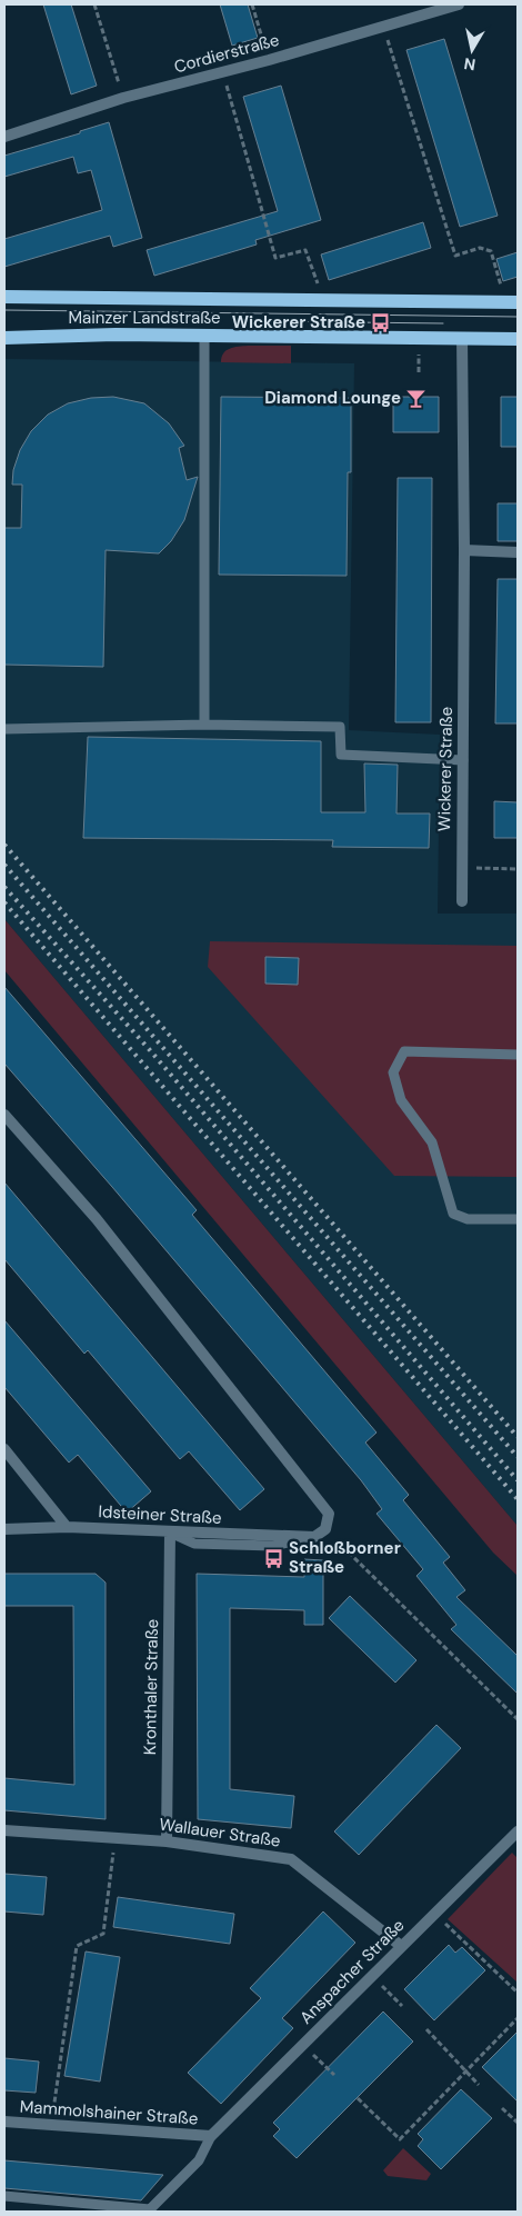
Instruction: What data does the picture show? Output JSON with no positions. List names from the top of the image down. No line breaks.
{"streets":{"main road":["Mainzer Landstraße"],"street":["Cordierstraße","Wickerer Straße","Idsteiner Straße","Kronthaler Straße","Wallauer Straße","Anspacher Straße","Mammolshainer Straße"]},"crossings":[["Mainzer Landstraße","Wickerer Straße"],["Idsteiner Straße","Kronthaler Straße"],["Kronthaler Straße","Wallauer Straße"],["Wallauer Straße","Anspacher Straße"],["Anspacher Straße","Mammolshainer Straße"]],"places":{"bus stop":["Wickerer Straße","Schloßborner Straße"],"bar":["Diamond Lounge"]},"north":"bottom"}
